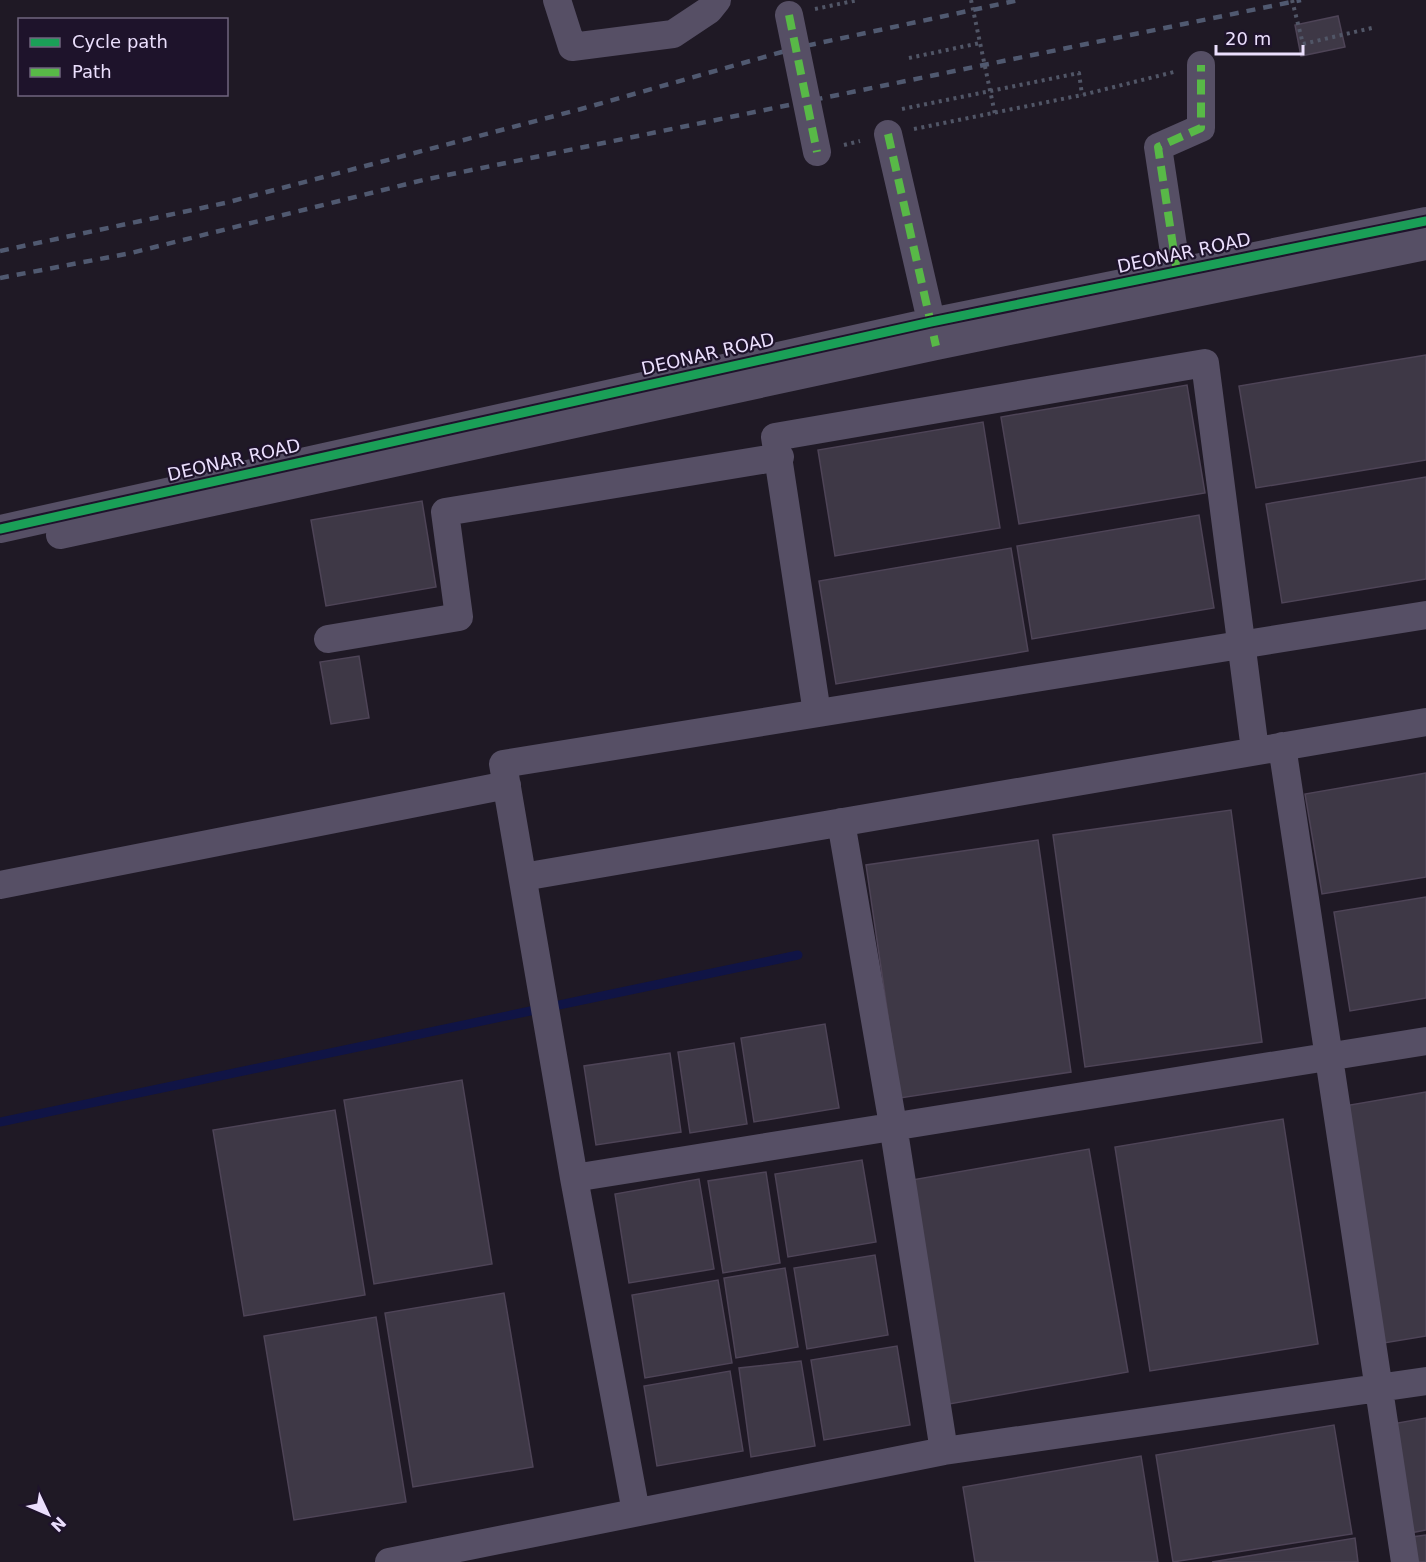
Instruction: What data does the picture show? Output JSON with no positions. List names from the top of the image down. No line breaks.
{"streets":{"street":["DEONAR ROAD"]},"legend":["Cycle path","Path"],"scale_bar":"20 m","north":"bottom right"}
